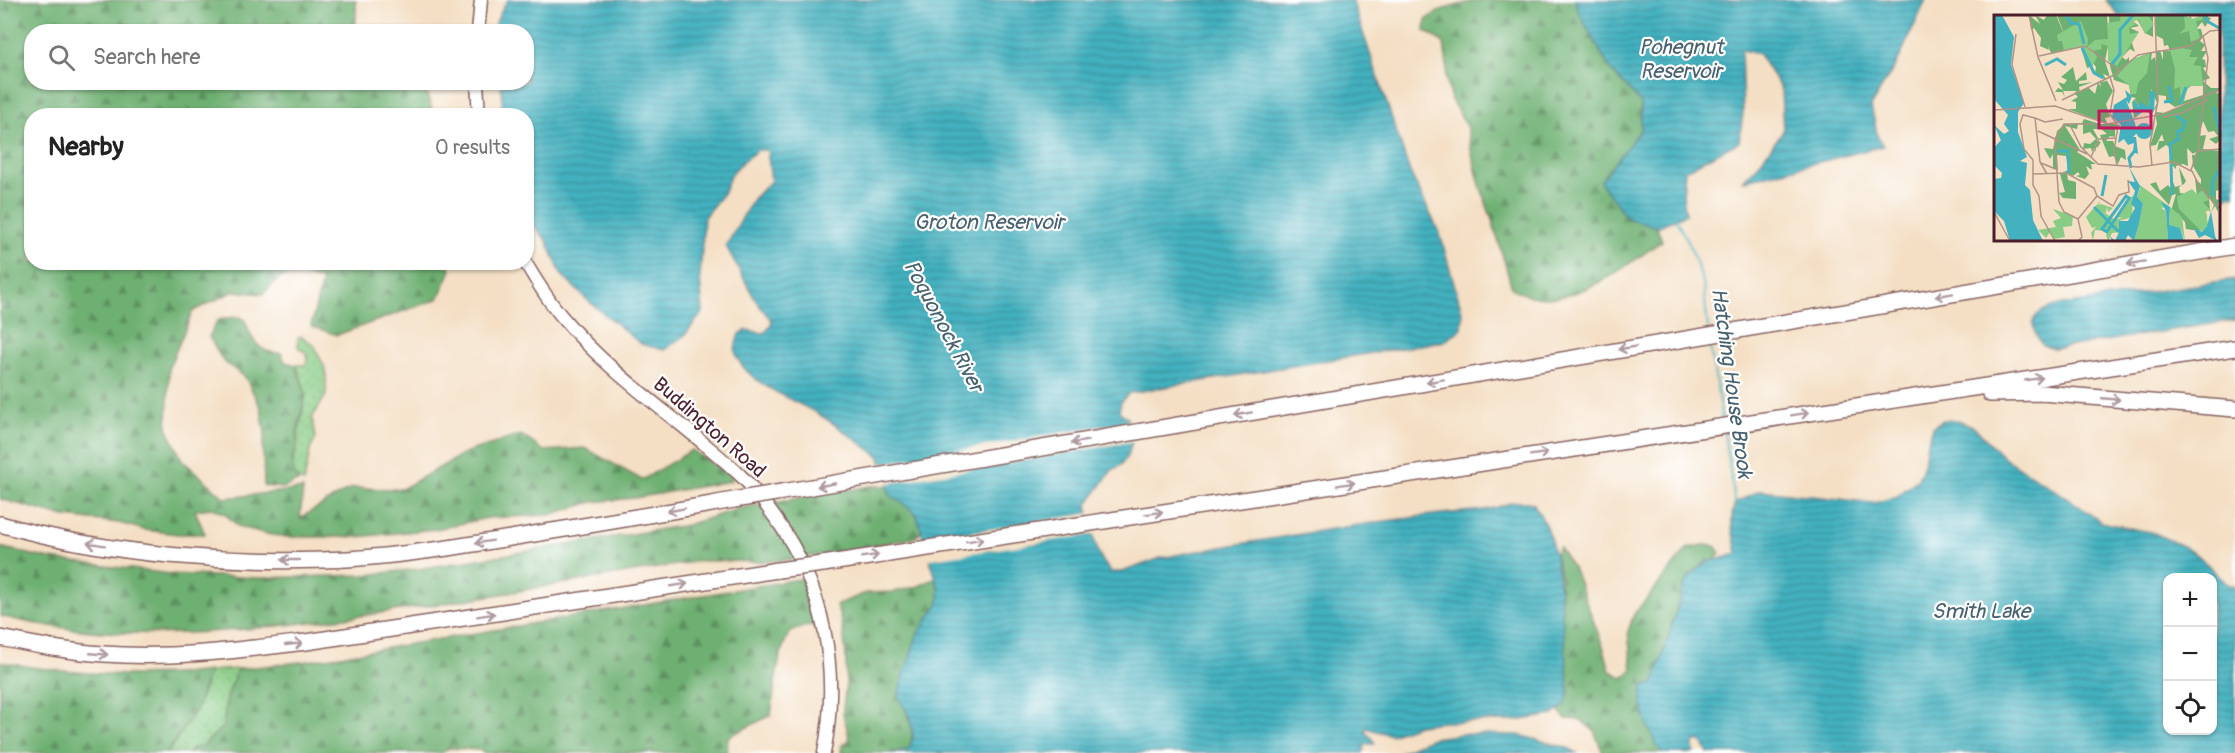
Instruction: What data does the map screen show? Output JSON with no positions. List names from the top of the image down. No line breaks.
{"streets":{"street":["Buddington Road"]},"water":["Pohegnut Reservoir","Groton Reservoir","Poquonock River","Hatching House Brook","Smith Lake"],"page":{"search":"Search here","heading":["Nearby","0 results"],"map_buttons":["+","−"]}}
